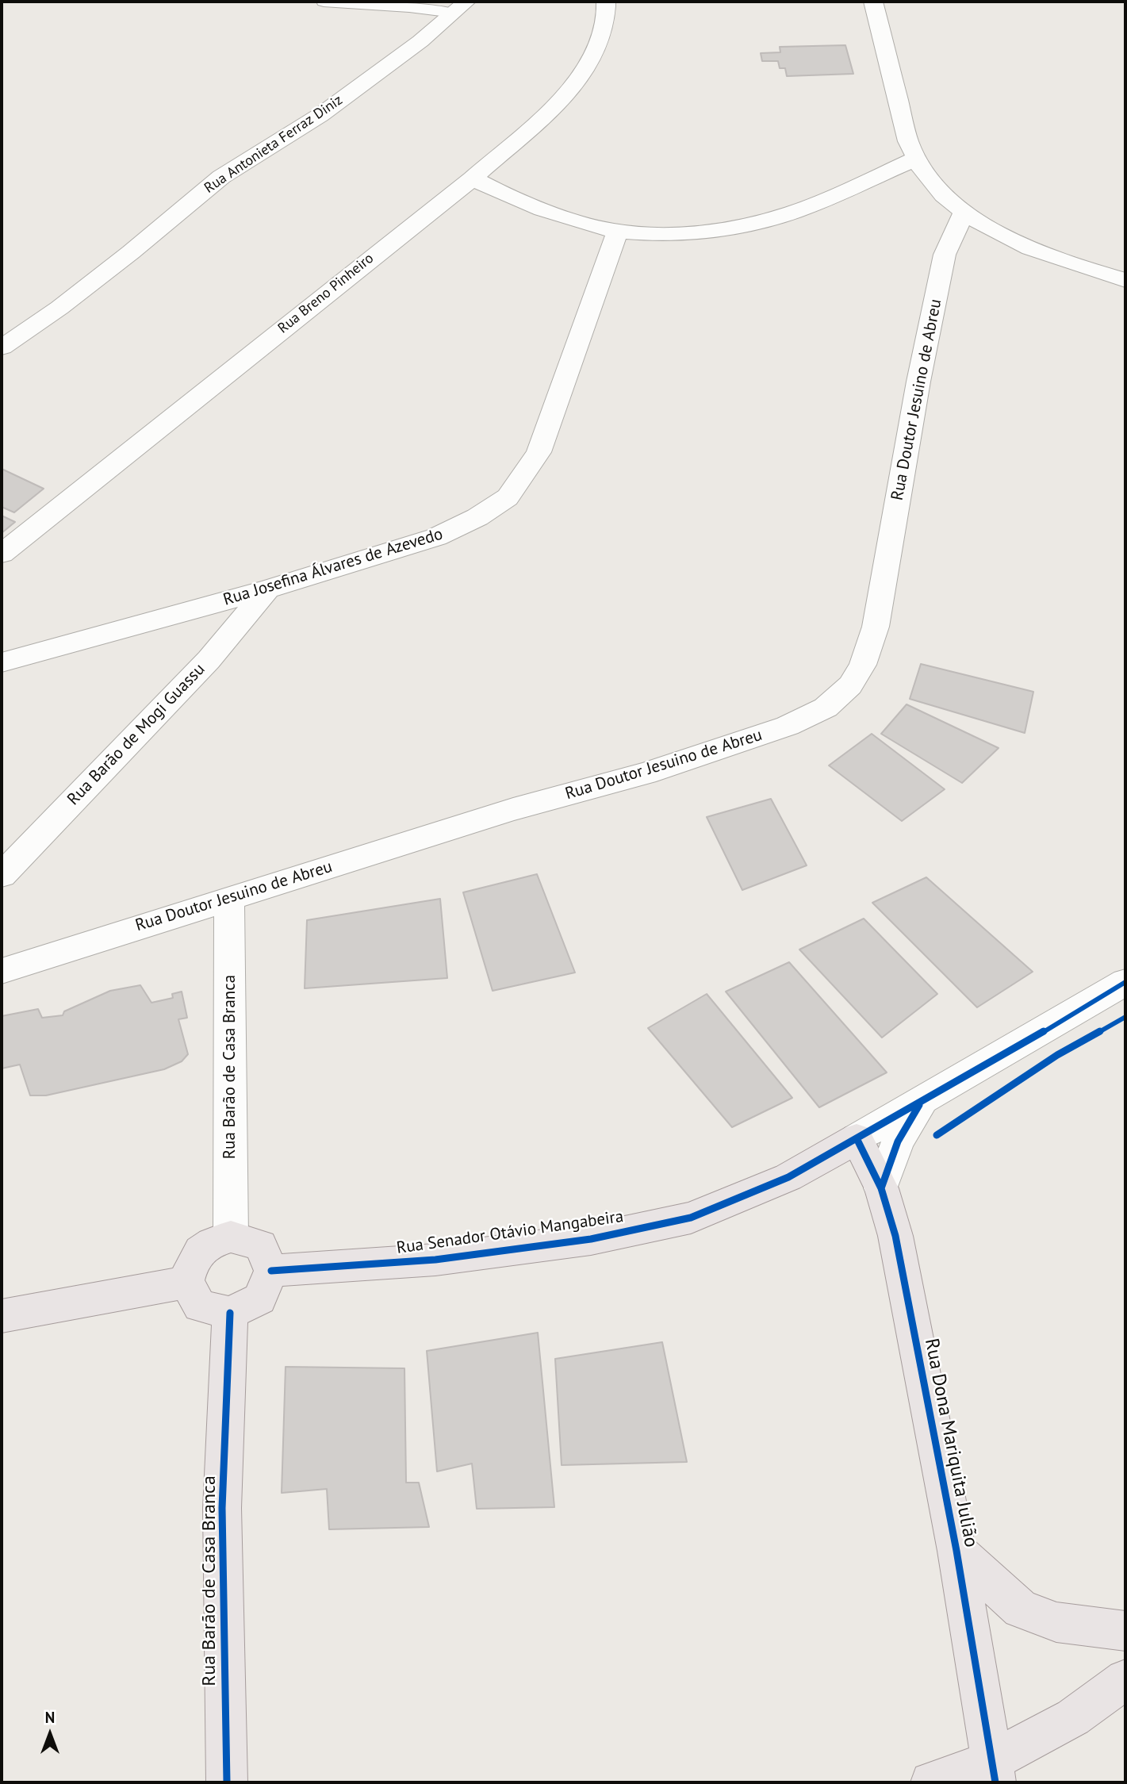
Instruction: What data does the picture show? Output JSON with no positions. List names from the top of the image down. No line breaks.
{"streets":{"main road":["Rua Barão de Casa Branca","Rua Senador Otávio Mangabeira","Rua Dona Mariquita Julião"],"street":["Rua Antonieta Ferraz Diniz","Rua Breno Pinheiro","Rua Doutor Jesuino de Abreu","Rua Josefina Álvares de Azevedo","Rua Barão de Mogi Guassu"]},"crossings":[["Rua Doutor Jesuino de Abreu","Rua Barão de Casa Branca"],["Rua Josefina Álvares de Azevedo","Rua Barão de Mogi Guassu"],["Rua Barão de Casa Branca","Rua Senador Otávio Mangabeira"],["Rua Senador Otávio Mangabeira","Rua Dona Mariquita Julião"]],"north":"top"}
